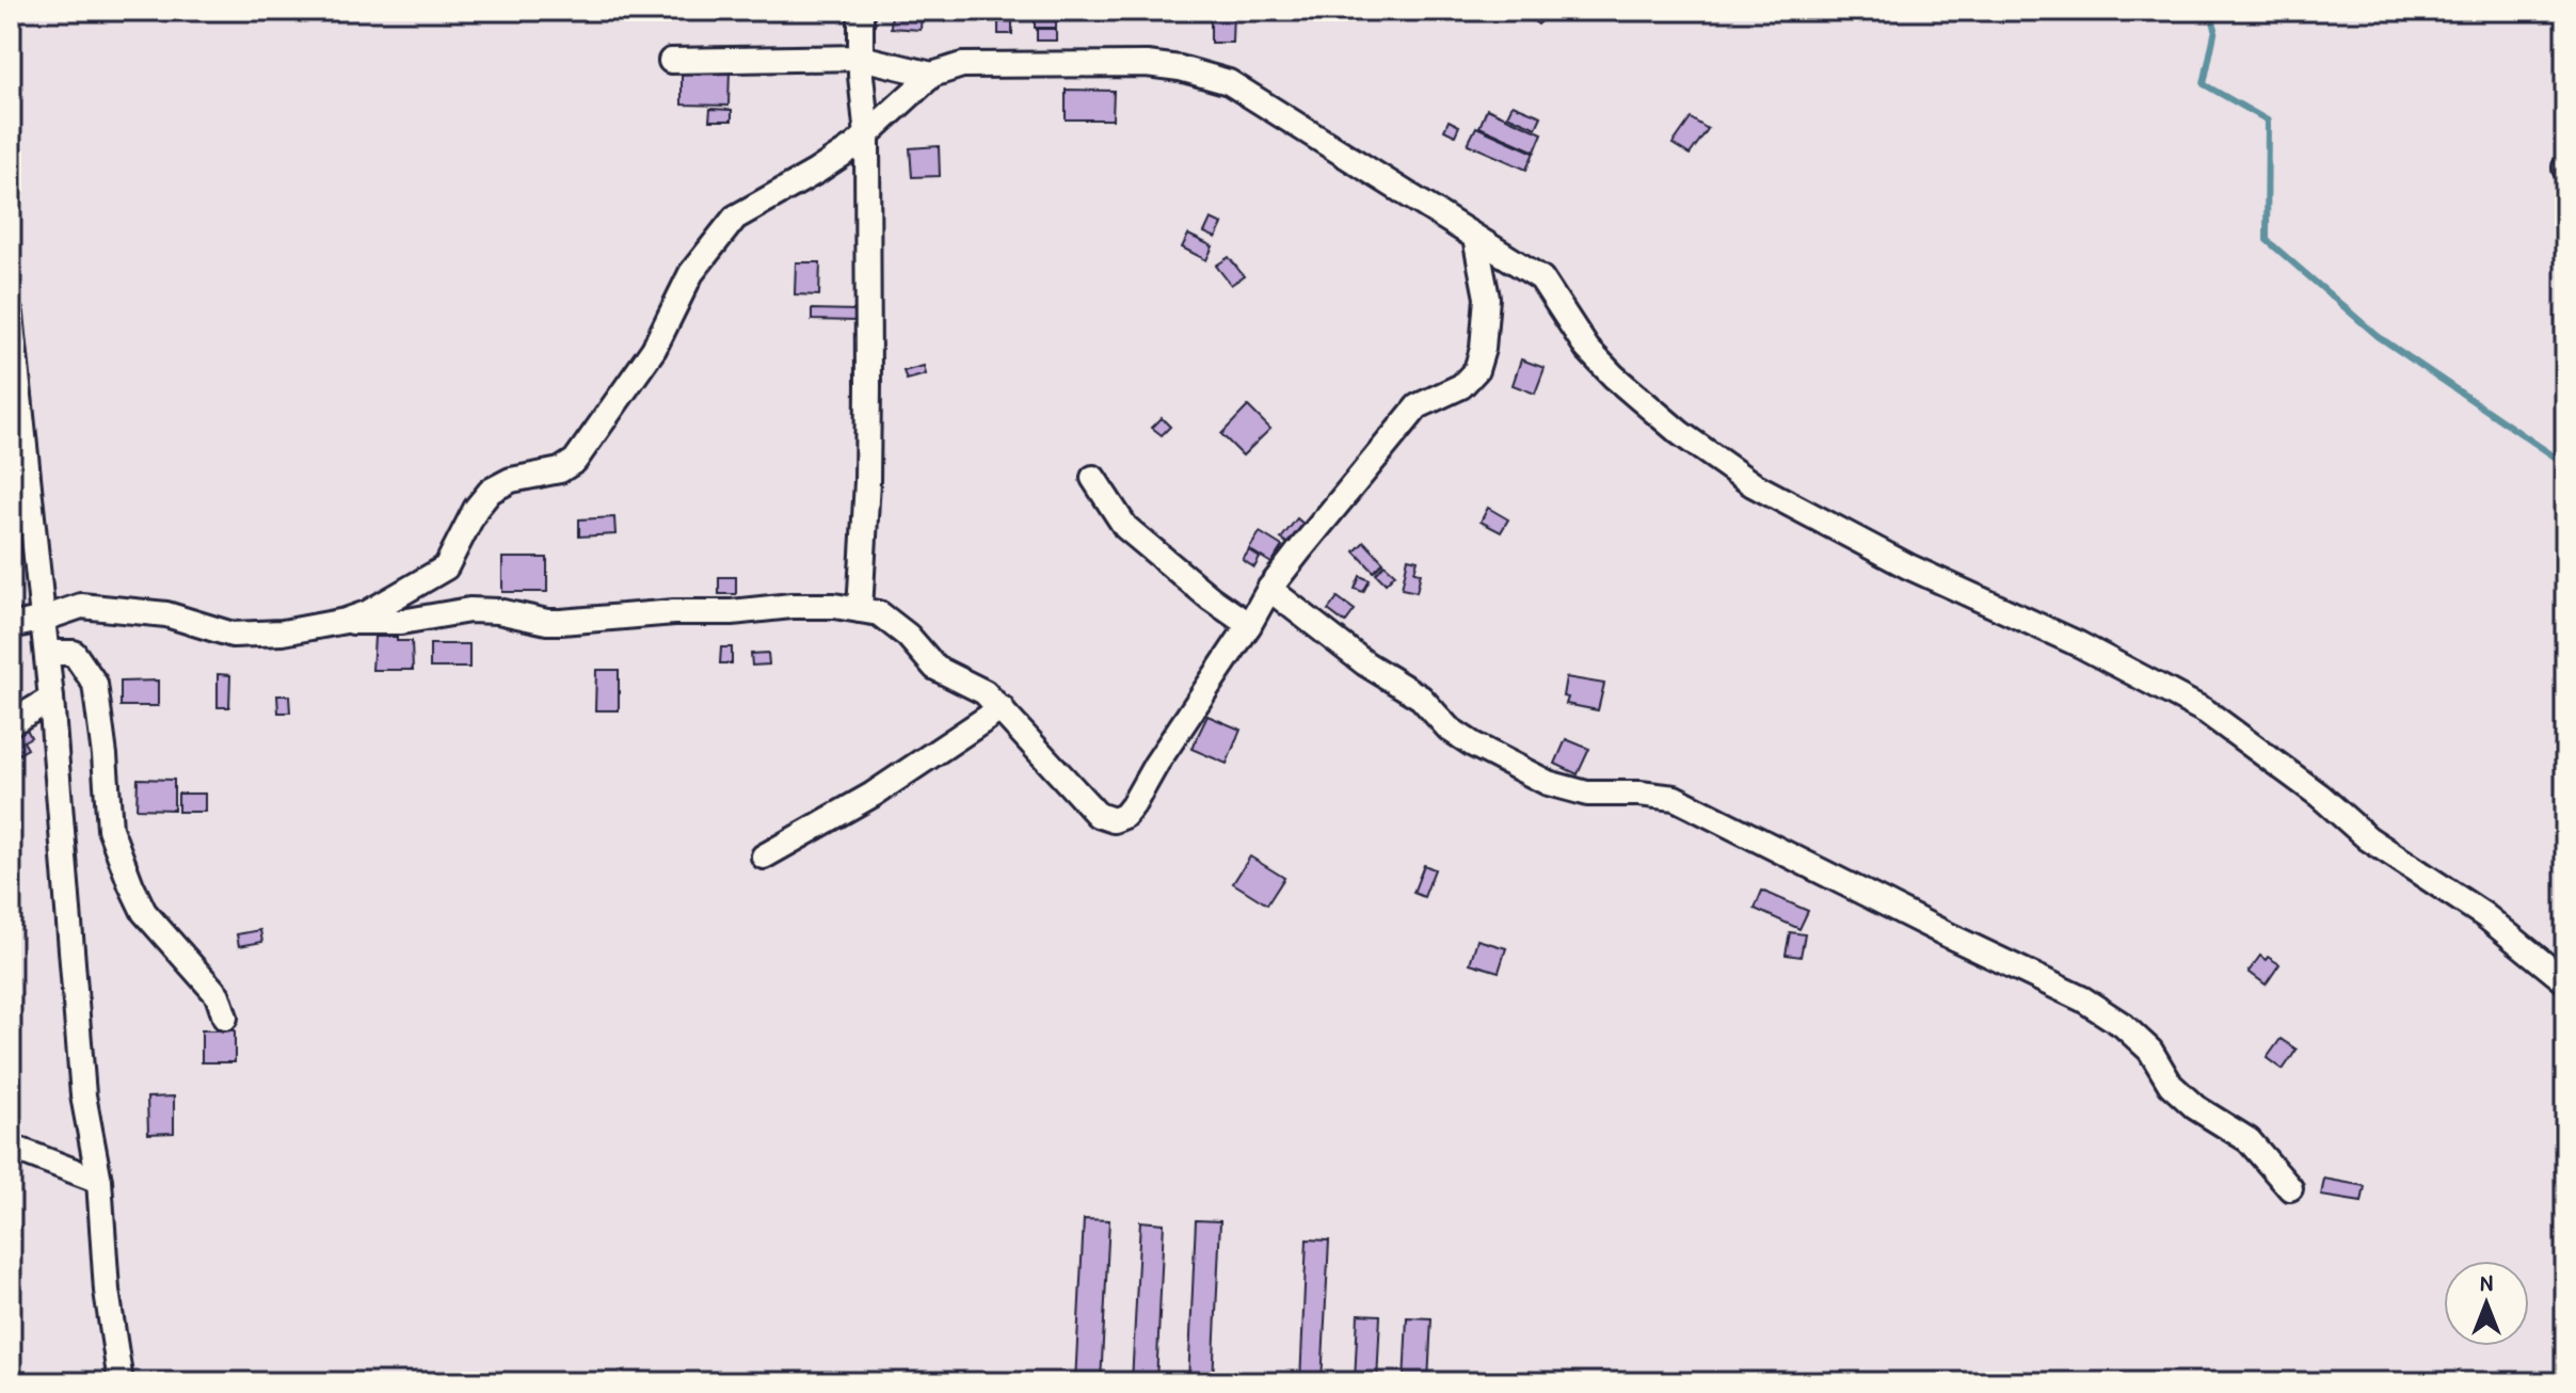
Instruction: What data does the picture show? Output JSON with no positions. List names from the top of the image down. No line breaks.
{"north":"top"}
